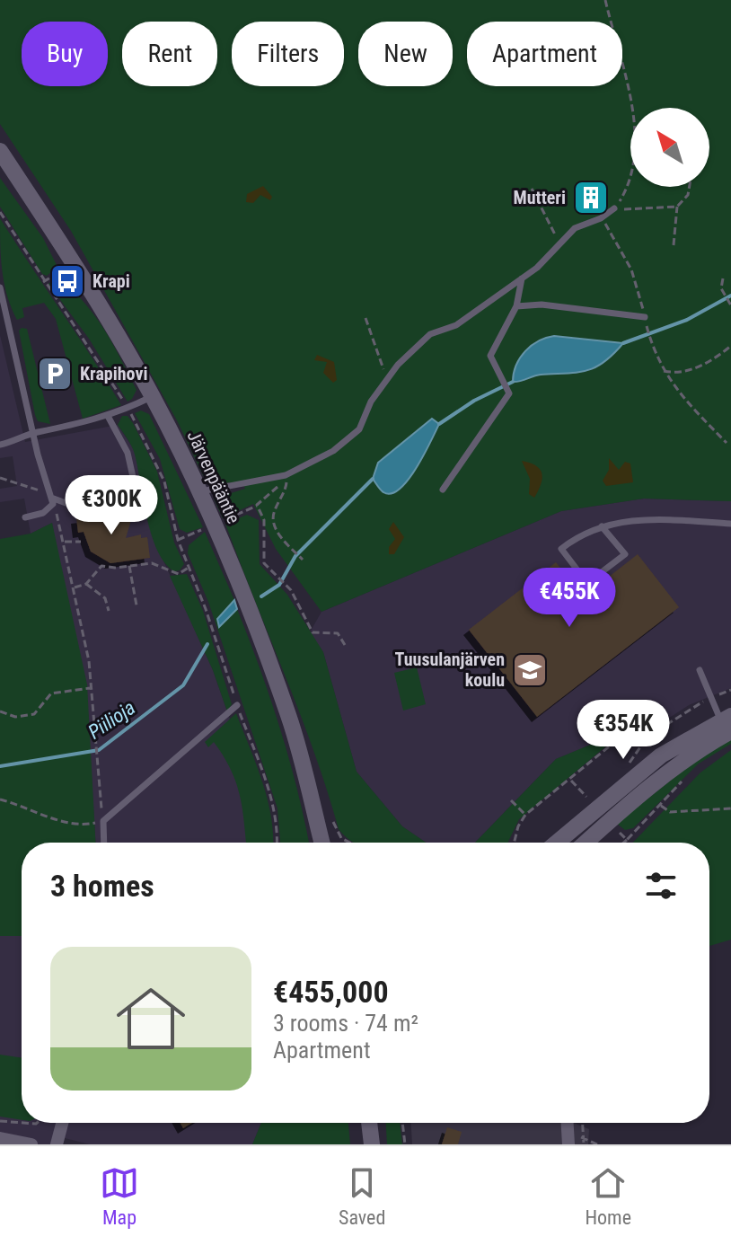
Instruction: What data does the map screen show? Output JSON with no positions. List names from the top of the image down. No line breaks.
{"streets":{"main road":["Järvenpääntie"]},"water":["Piilioja"],"places":{"building":["Mutteri"],"bus stop":["Krapi"],"parking":["Krapihovi"],"school or university":["Tuusulanjärven koulu"]},"north":"top left","page":{"chip":["Buy","Rent","Filters","New","Apartment"],"price":["€300K","€455K","€354K"],"heading":"3 homes","list":[{"name":"€455,000","note":"3 rooms · 74 m² · Apartment"}],"tabs":["Map","Saved","Home"]}}
